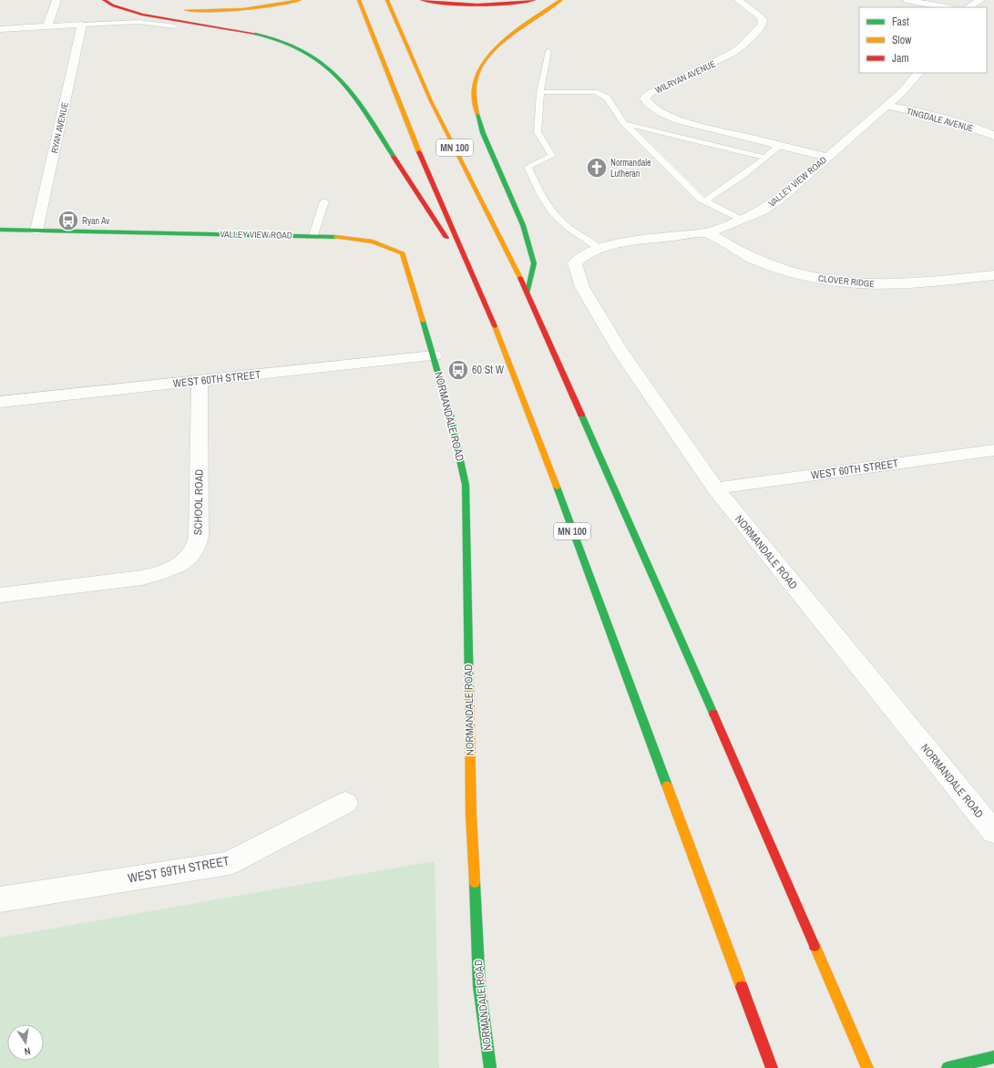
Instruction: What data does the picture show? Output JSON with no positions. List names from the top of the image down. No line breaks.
{"streets":{"main road":["MN 100","VALLEY VIEW ROAD","NORMANDALE ROAD"],"street":["WILRYAN AVENUE","TINGDALE AVENUE","RYAN AVENUE","CLOVER RIDGE","WEST 60TH STREET","SCHOOL ROAD","WEST 59TH STREET"]},"crossings":[["WILRYAN AVENUE","VALLEY VIEW ROAD"],["TINGDALE AVENUE","VALLEY VIEW ROAD"],["RYAN AVENUE","VALLEY VIEW ROAD"],["VALLEY VIEW ROAD","CLOVER RIDGE"],["VALLEY VIEW ROAD","WEST 60TH STREET"],["VALLEY VIEW ROAD","NORMANDALE ROAD"],["WEST 60TH STREET","NORMANDALE ROAD"],["WEST 60TH STREET","SCHOOL ROAD"]],"places":{"church":["Normandale Lutheran"],"bus stop":["Ryan Av","60 St W"]},"legend":["Fast","Slow","Jam"],"north":"bottom"}
